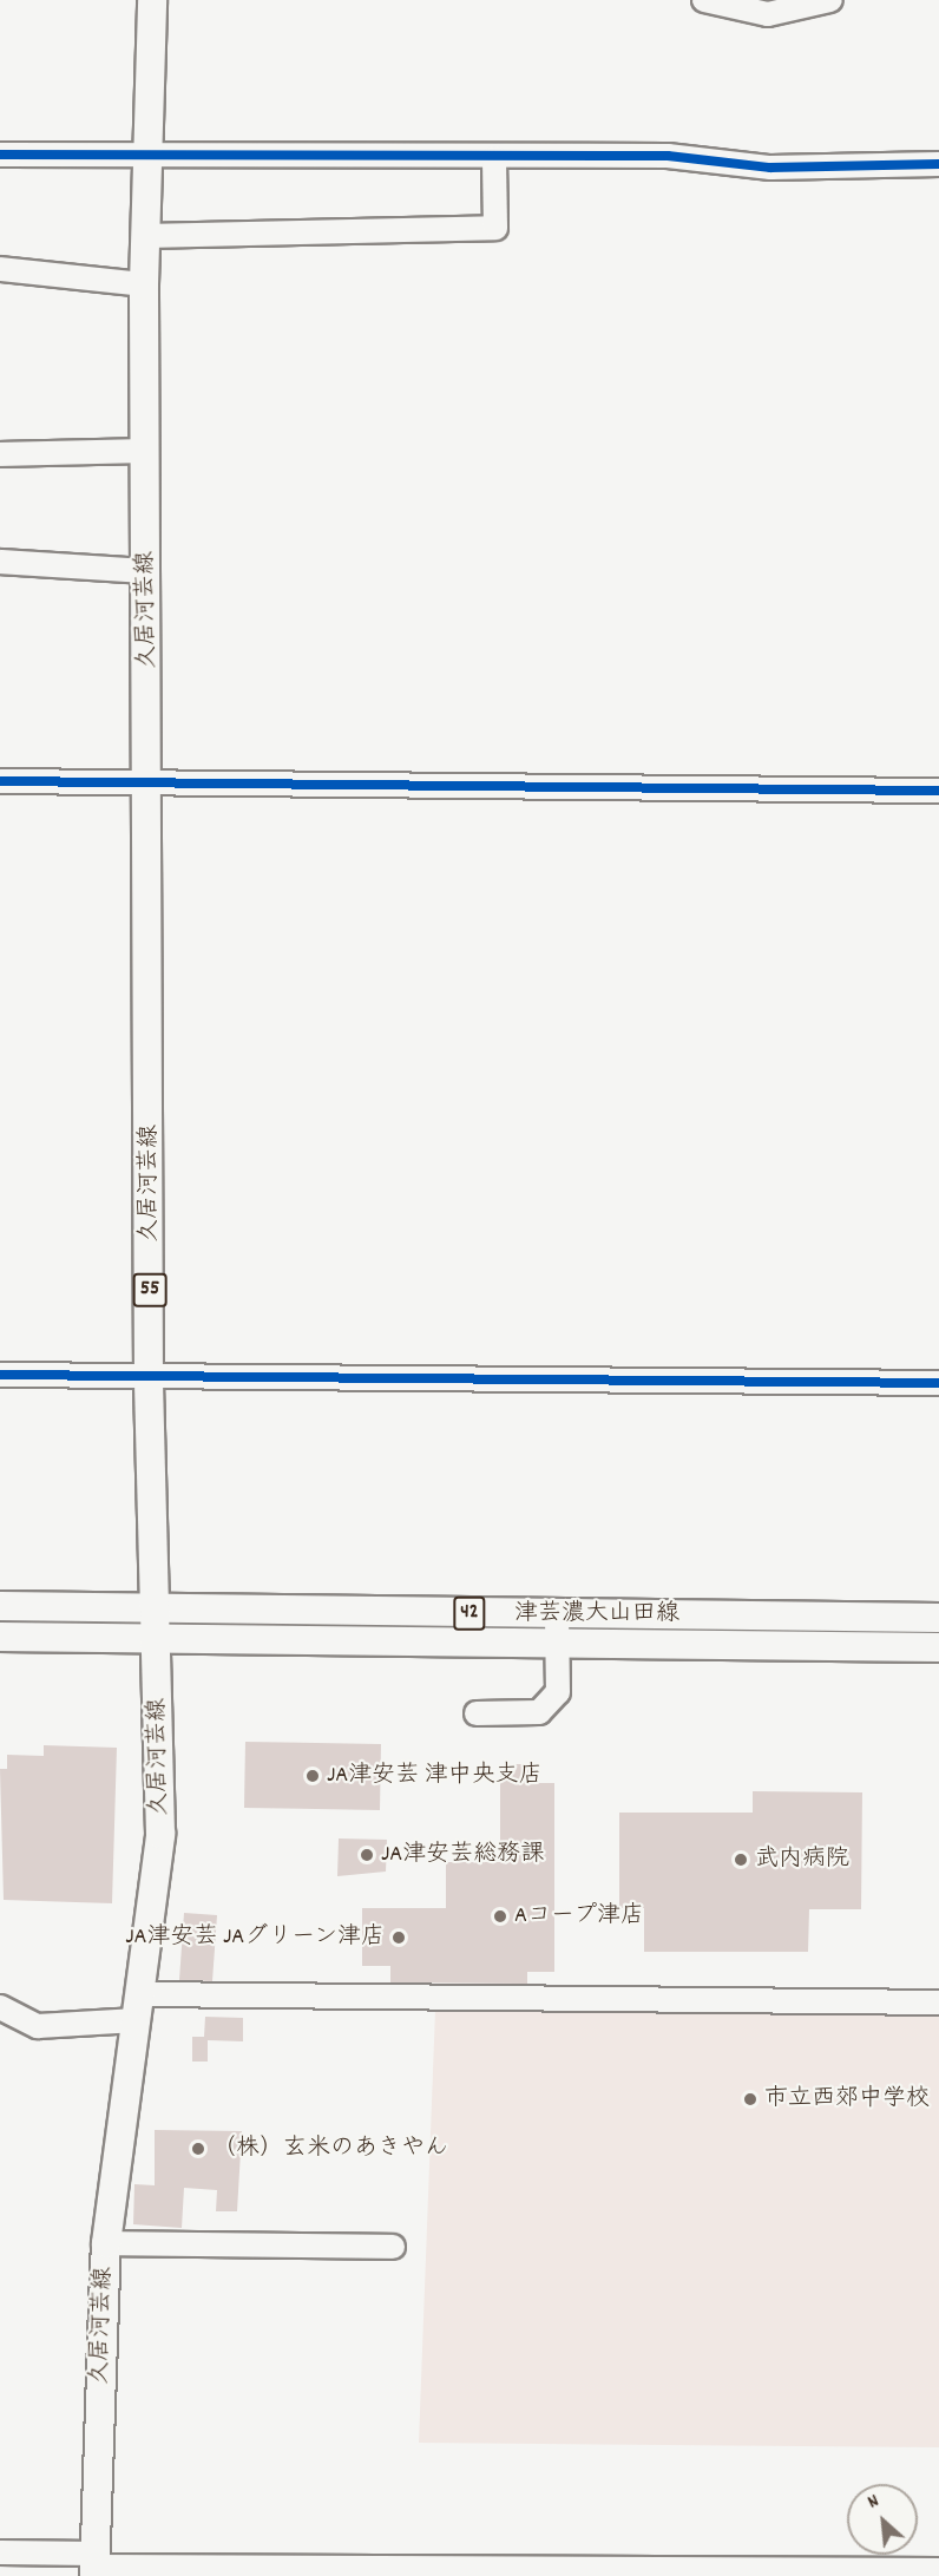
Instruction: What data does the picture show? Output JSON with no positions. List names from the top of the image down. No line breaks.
{"streets":{"main road":["久居河芸線","55","42","津芸濃大山田線"]},"crossings":[["久居河芸線","津芸濃大山田線"]],"places":["JA津安芸 津中央支店","JA津安芸総務課","武内病院","Aコープ津店","JA津安芸 JAグリーン津店","市立西郊中学校","（株）玄米のあきやん"],"north":"top left"}
